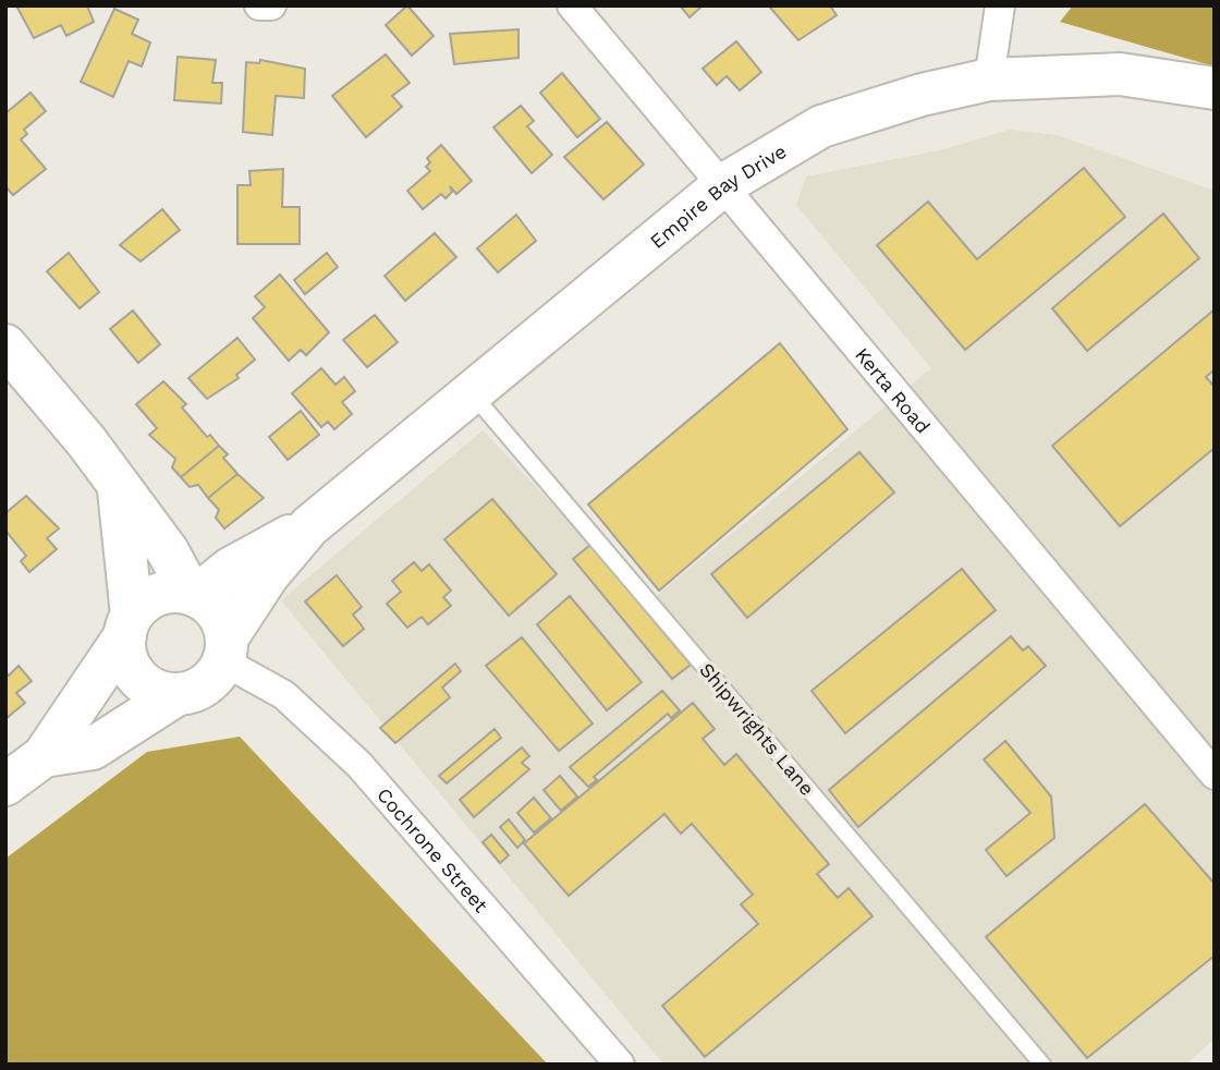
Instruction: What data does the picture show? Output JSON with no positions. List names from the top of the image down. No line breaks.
{"streets":{"main road":["Empire Bay Drive"],"street":["Kerta Road","Cochrone Street"],"lane":["Shipwrights Lane"]},"crossings":[["Empire Bay Drive","Kerta Road"],["Empire Bay Drive","Shipwrights Lane"],["Empire Bay Drive","Cochrone Street"]]}
